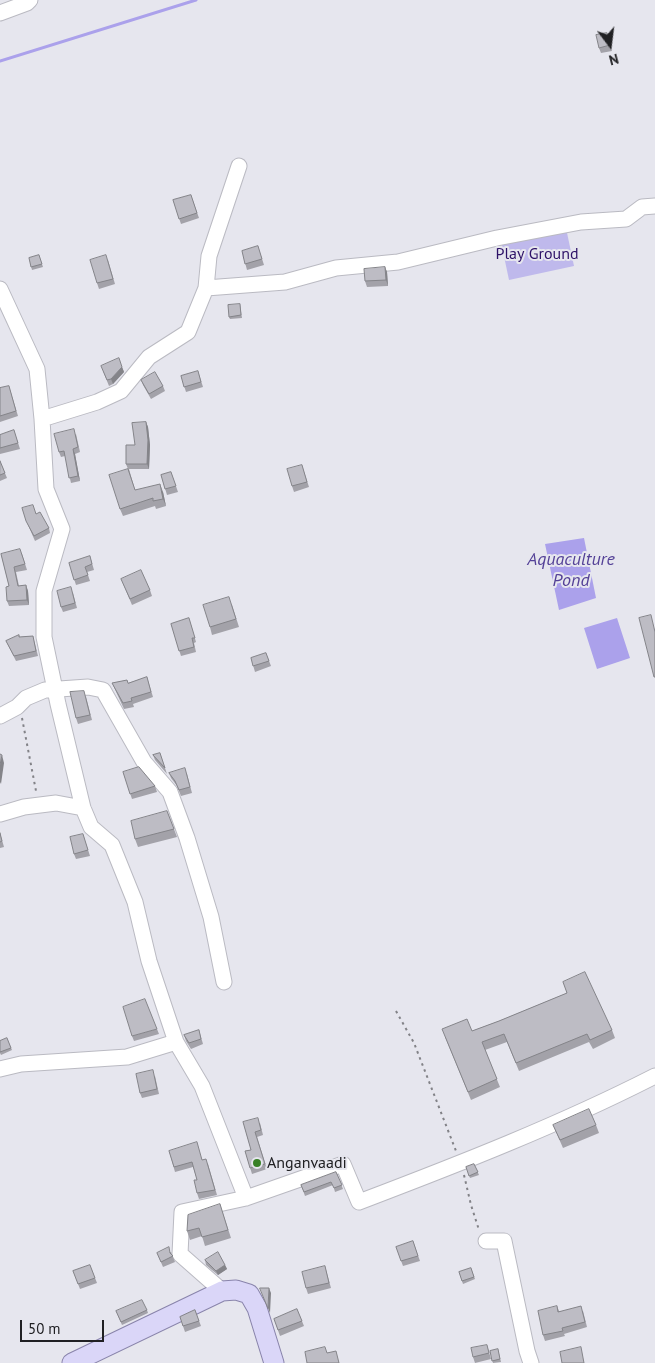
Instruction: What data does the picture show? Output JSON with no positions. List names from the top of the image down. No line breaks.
{"water":["Aquaculture Pond"],"parks":["Play Ground"],"places":["Anganvaadi"],"scale_bar":"50 m","north":"bottom"}
